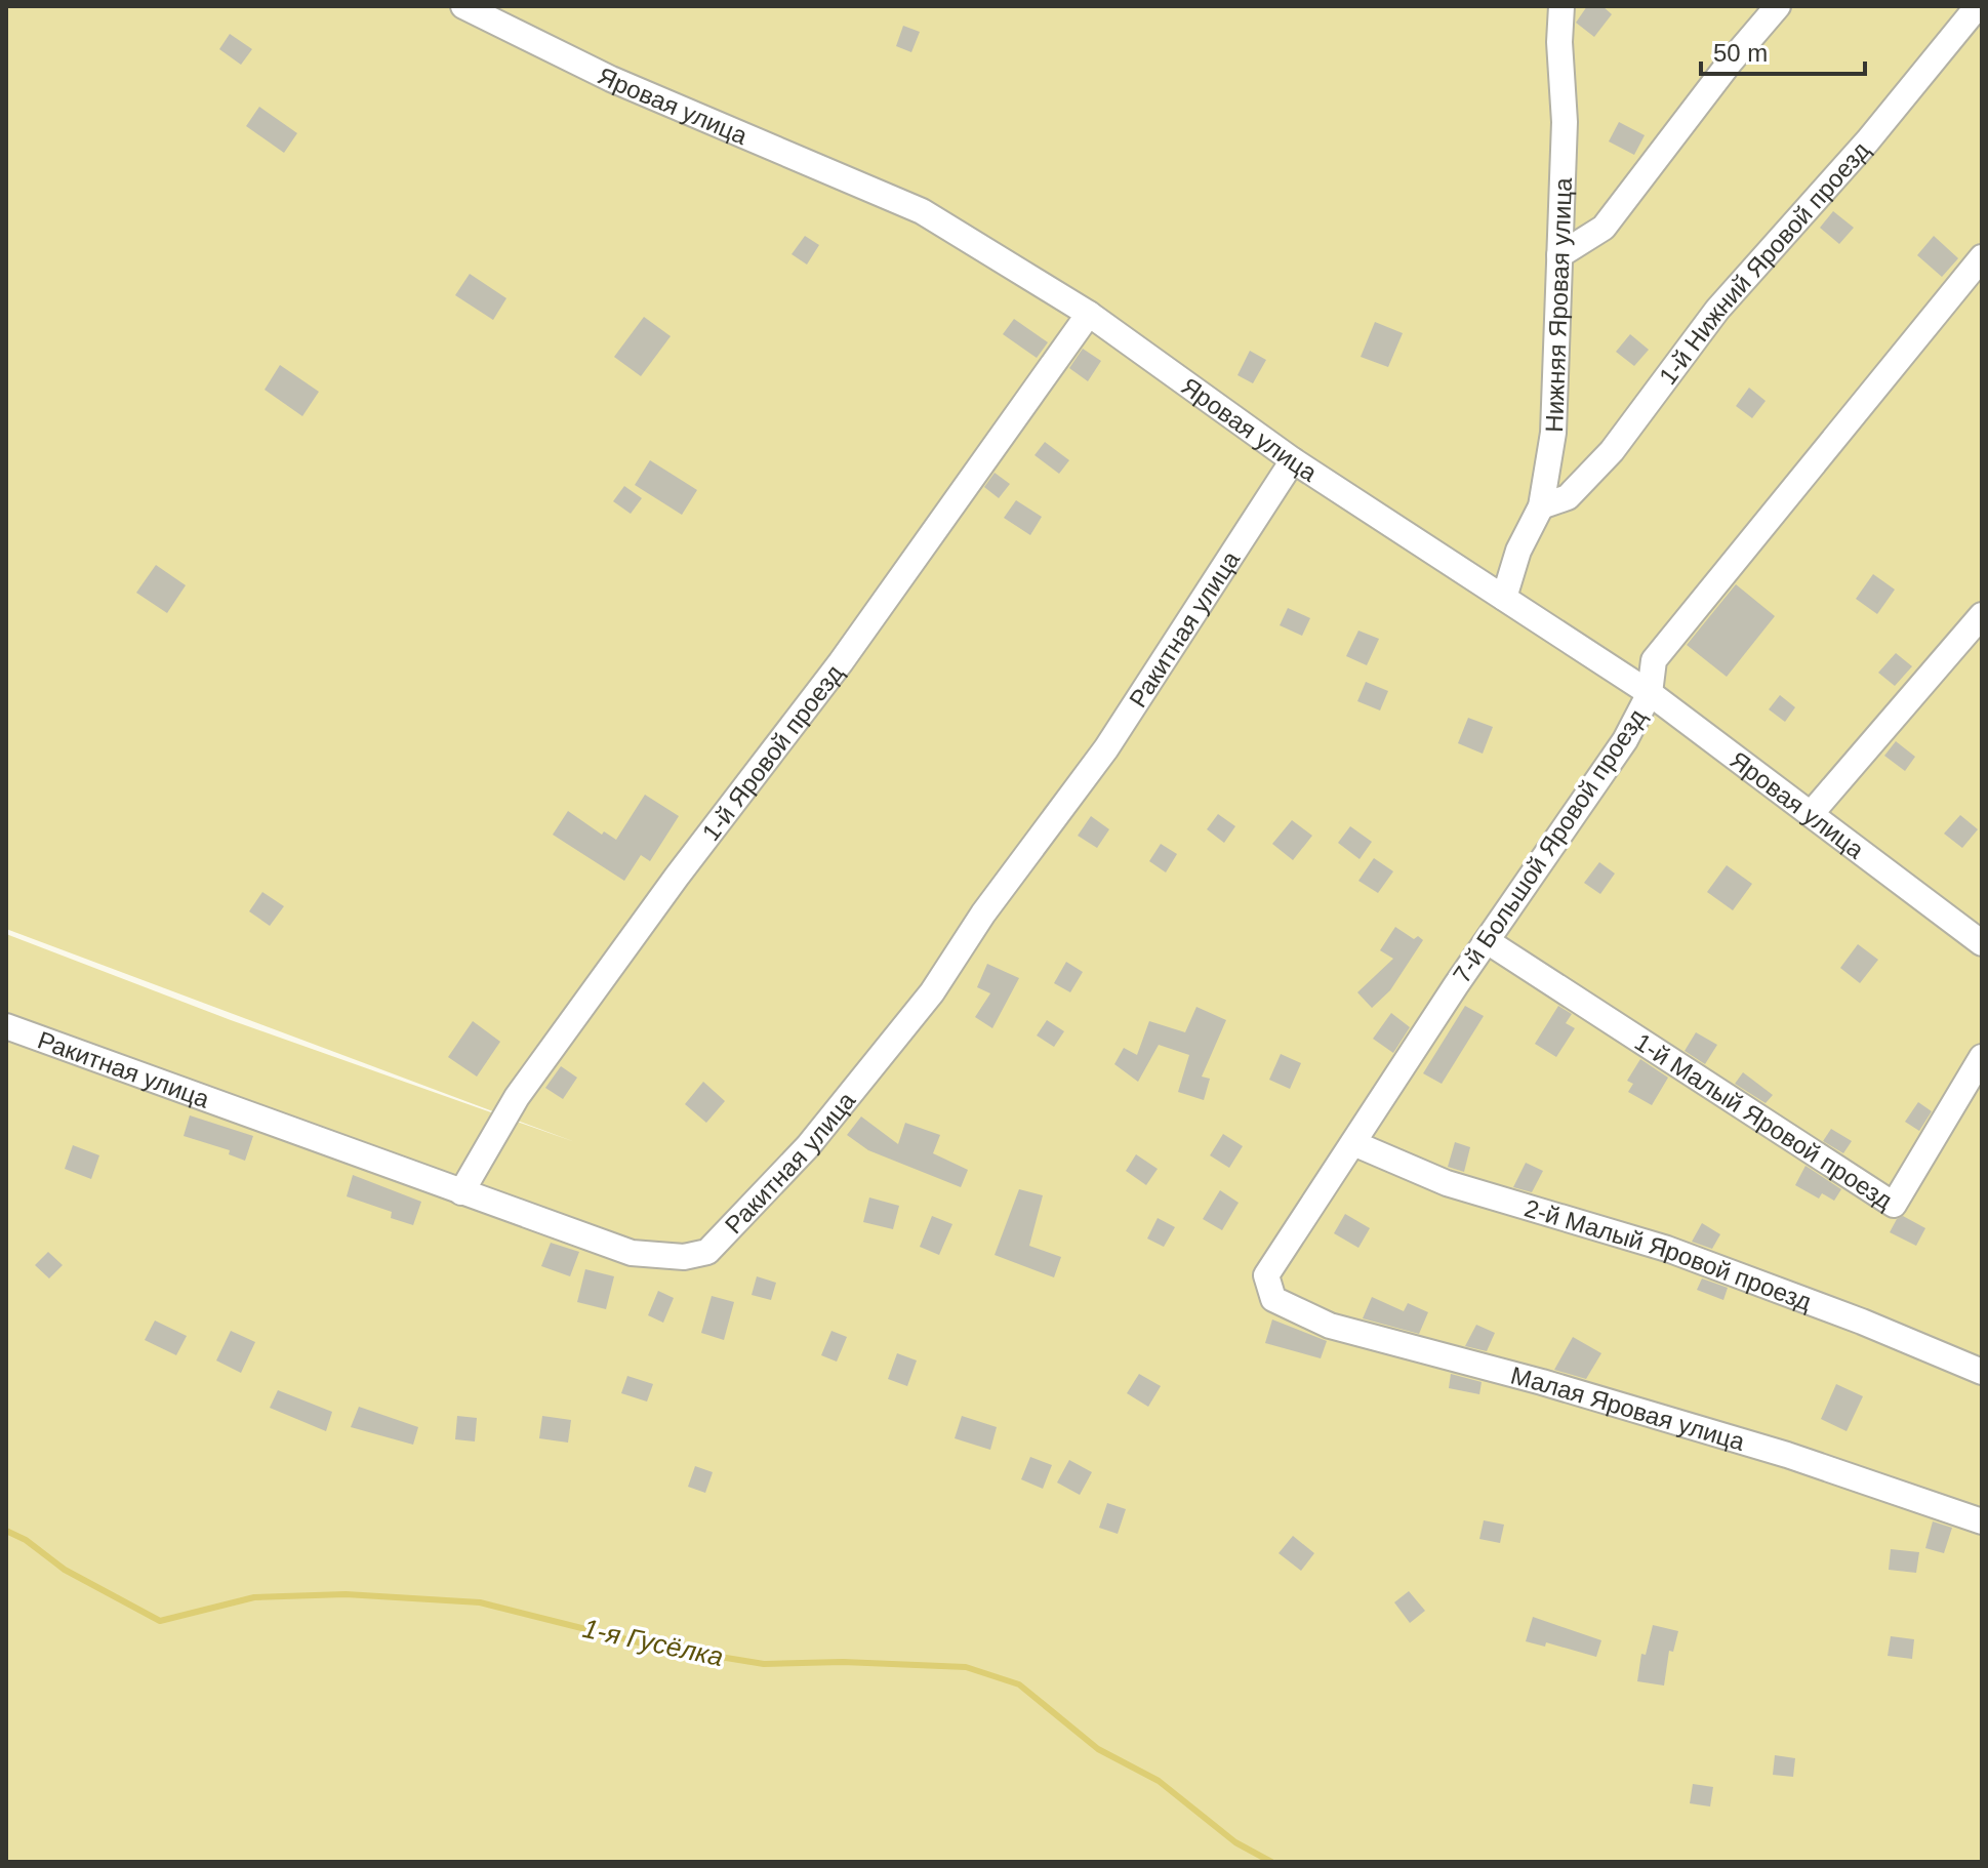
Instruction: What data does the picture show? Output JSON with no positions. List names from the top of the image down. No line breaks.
{"streets":{"street":["Яровая улица","1-й Нижний Яровой проезд","Нижняя Яровая улица","Ракитная улица","1-й Яровой проезд","7-й Большой Яровой проезд","1-й Малый Яровой проезд","2-й Малый Яровой проезд","Малая Яровая улица"]},"crossings":[["Яровая улица","Нижняя Яровая улица"],["Яровая улица","Ракитная улица"],["Яровая улица","1-й Яровой проезд"],["Яровая улица","7-й Большой Яровой проезд"],["1-й Нижний Яровой проезд","Нижняя Яровая улица"],["Ракитная улица","1-й Яровой проезд"],["7-й Большой Яровой проезд","1-й Малый Яровой проезд"],["7-й Большой Яровой проезд","2-й Малый Яровой проезд"],["7-й Большой Яровой проезд","Малая Яровая улица"]],"water":["1-я Гусёлка"],"scale_bar":"50 m"}
